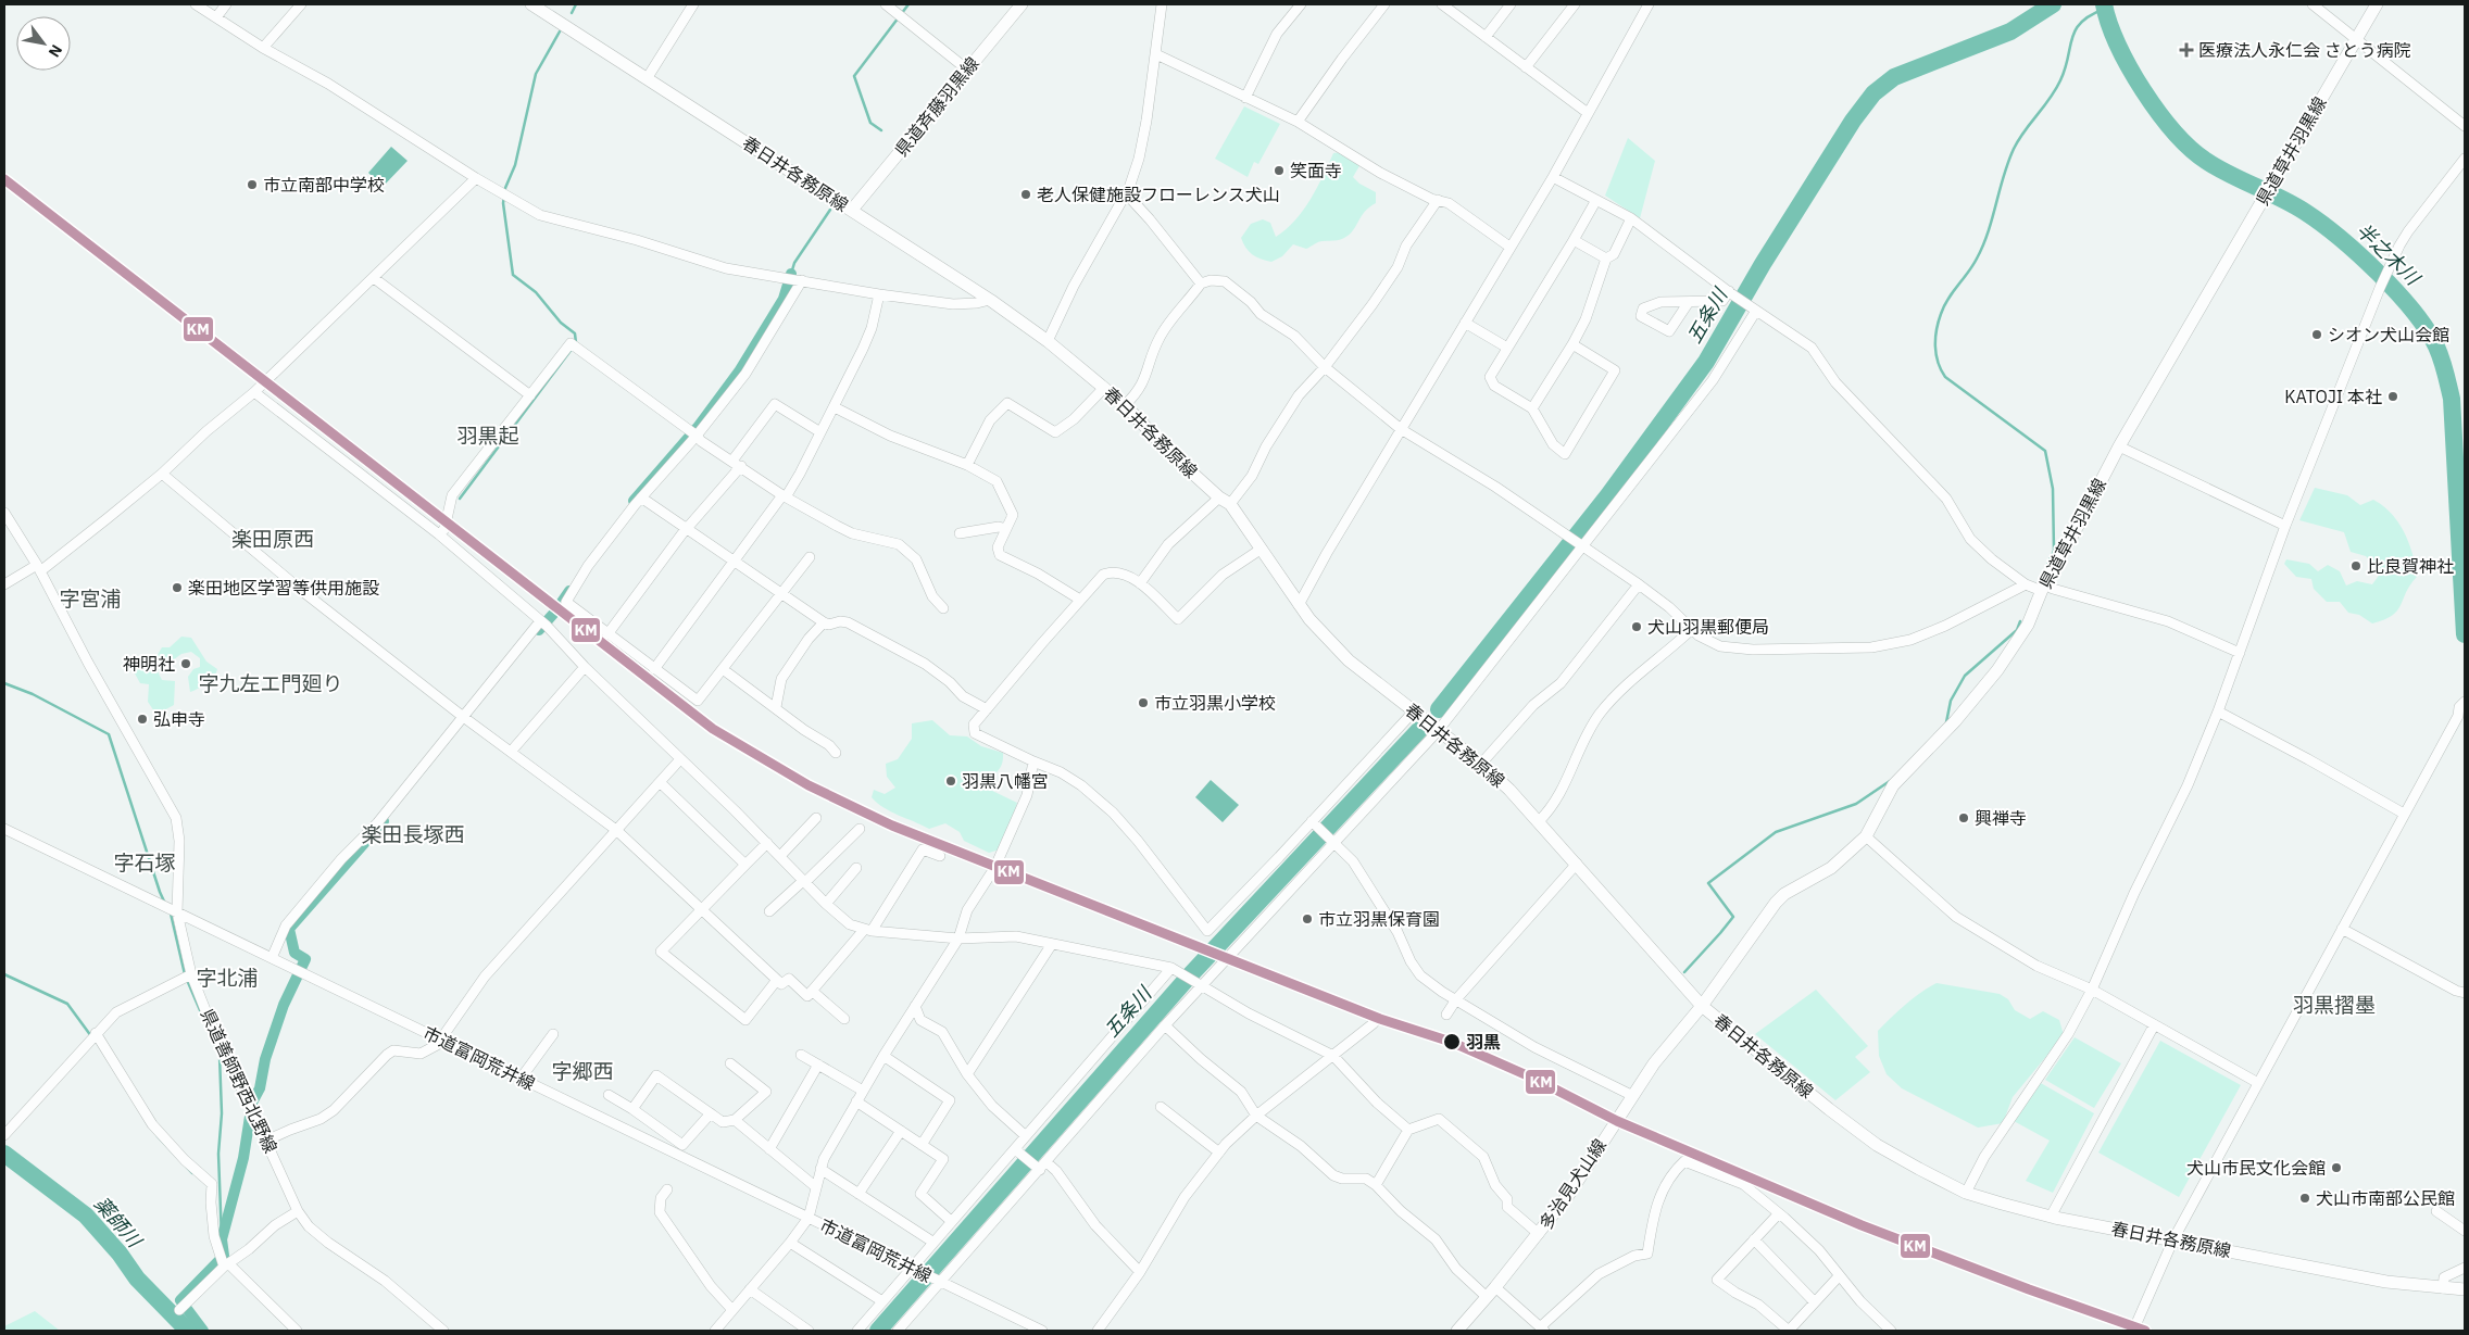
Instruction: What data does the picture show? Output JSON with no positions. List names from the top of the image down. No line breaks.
{"streets":{"main road":["県道斉藤羽黒線","県道草井羽黒線","春日井各務原線","多治見犬山線"],"street":["市道富岡荒井線","県道善師野西北野線"]},"crossings":[["県道斉藤羽黒線","春日井各務原線"],["県道草井羽黒線","春日井各務原線"],["県道草井羽黒線","多治見犬山線"],["春日井各務原線","多治見犬山線"],["市道富岡荒井線","県道善師野西北野線"]],"districts":["羽黒起","楽田原西","字宮浦","字九左エ門廻り","楽田長塚西","字石塚","字北浦","羽黒摺墨","字郷西"],"water":["半之木川","五条川","薬師川"],"places":{"health":["医療法人永仁会 さとう病院"],"other":["笑面寺","市立南部中学校","老人保健施設フローレンス犬山","シオン犬山会館","KATOJI 本社","比良賀神社","楽田地区学習等供用施設","犬山羽黒郵便局","神明社","市立羽黒小学校","弘申寺","羽黒八幡宮","興禅寺","市立羽黒保育園","羽黒","犬山市民文化会館","犬山市南部公民館"]},"lines":["transit line KM"],"north":"bottom right"}
